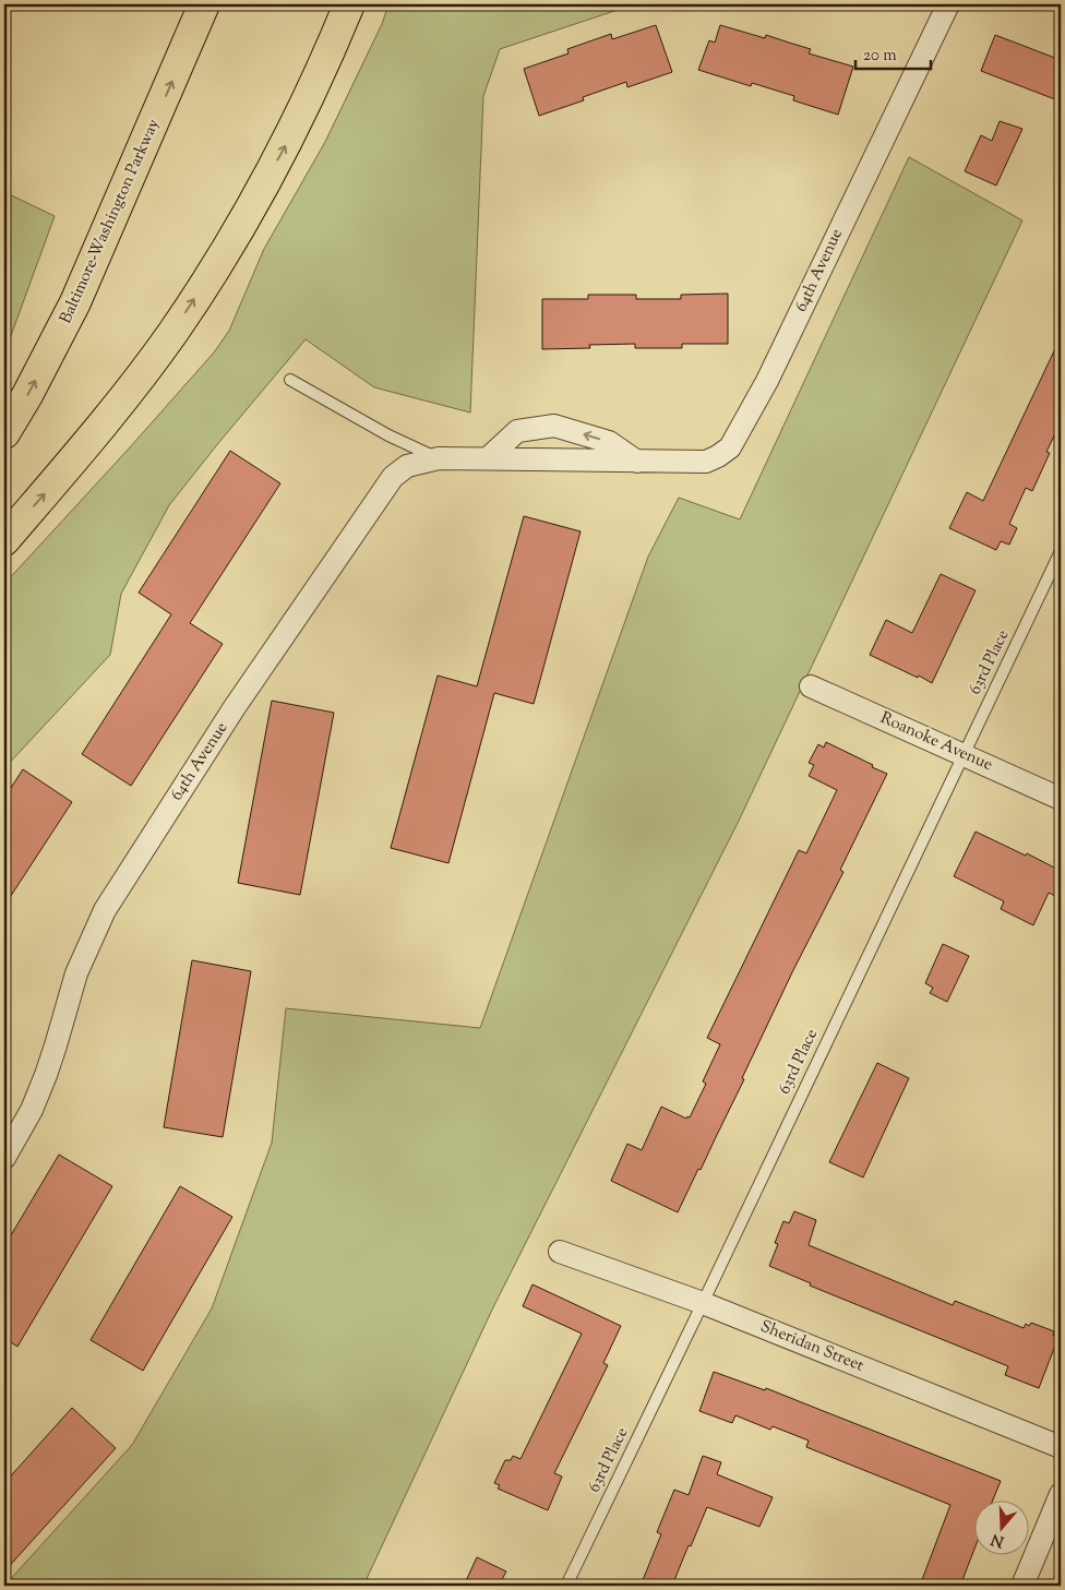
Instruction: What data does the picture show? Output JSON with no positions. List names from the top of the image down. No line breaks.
{"streets":{"highway":["Baltimore-Washington Parkway"],"street":["64th Avenue","Roanoke Avenue","Sheridan Street"],"lane":["63rd Place"]},"crossings":[["63rd Place","Roanoke Avenue"],["63rd Place","Sheridan Street"]],"scale_bar":"20 m","north":"bottom"}
